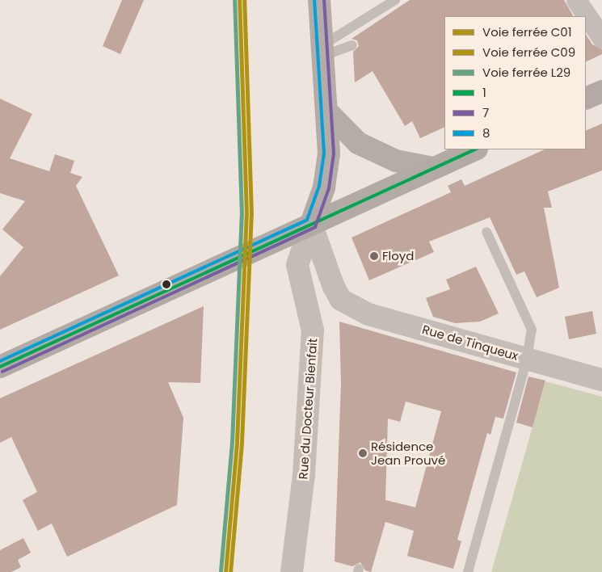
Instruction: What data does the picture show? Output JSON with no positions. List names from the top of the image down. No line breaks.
{"streets":{"street":["Rue de Tinqueux","Rue du Docteur Bienfait"]},"places":["Floyd","Résidence Jean Prouvé"],"lines":["rail line C01","rail line C09","rail line L29","transit line 7","transit line 8","transit line 1"],"legend":["Voie ferrée C01","Voie ferrée C09","Voie ferrée L29","1","7","8"]}
